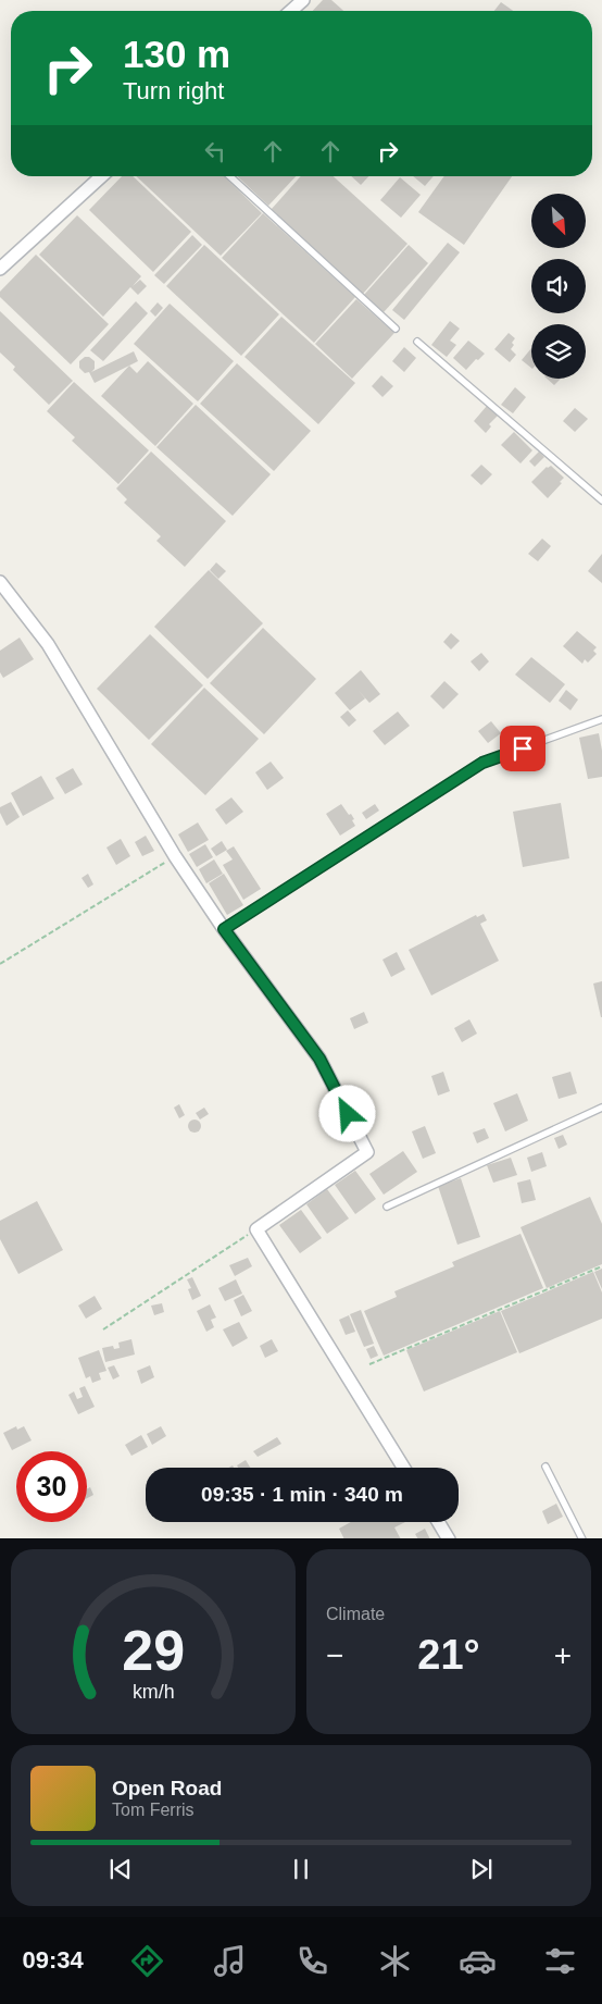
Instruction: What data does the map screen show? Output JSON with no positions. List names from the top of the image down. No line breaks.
{"north":"bottom right","page":{"turn":["130 m","Turn right"],"limit":"30","trip":"09:35 · 1 min · 340 m","tile":"Climate","heat":["−","21°","+"],"song":["Open Road","Tom Ferris"],"tabs":"09:34","gauge":["29","km/h"]}}
